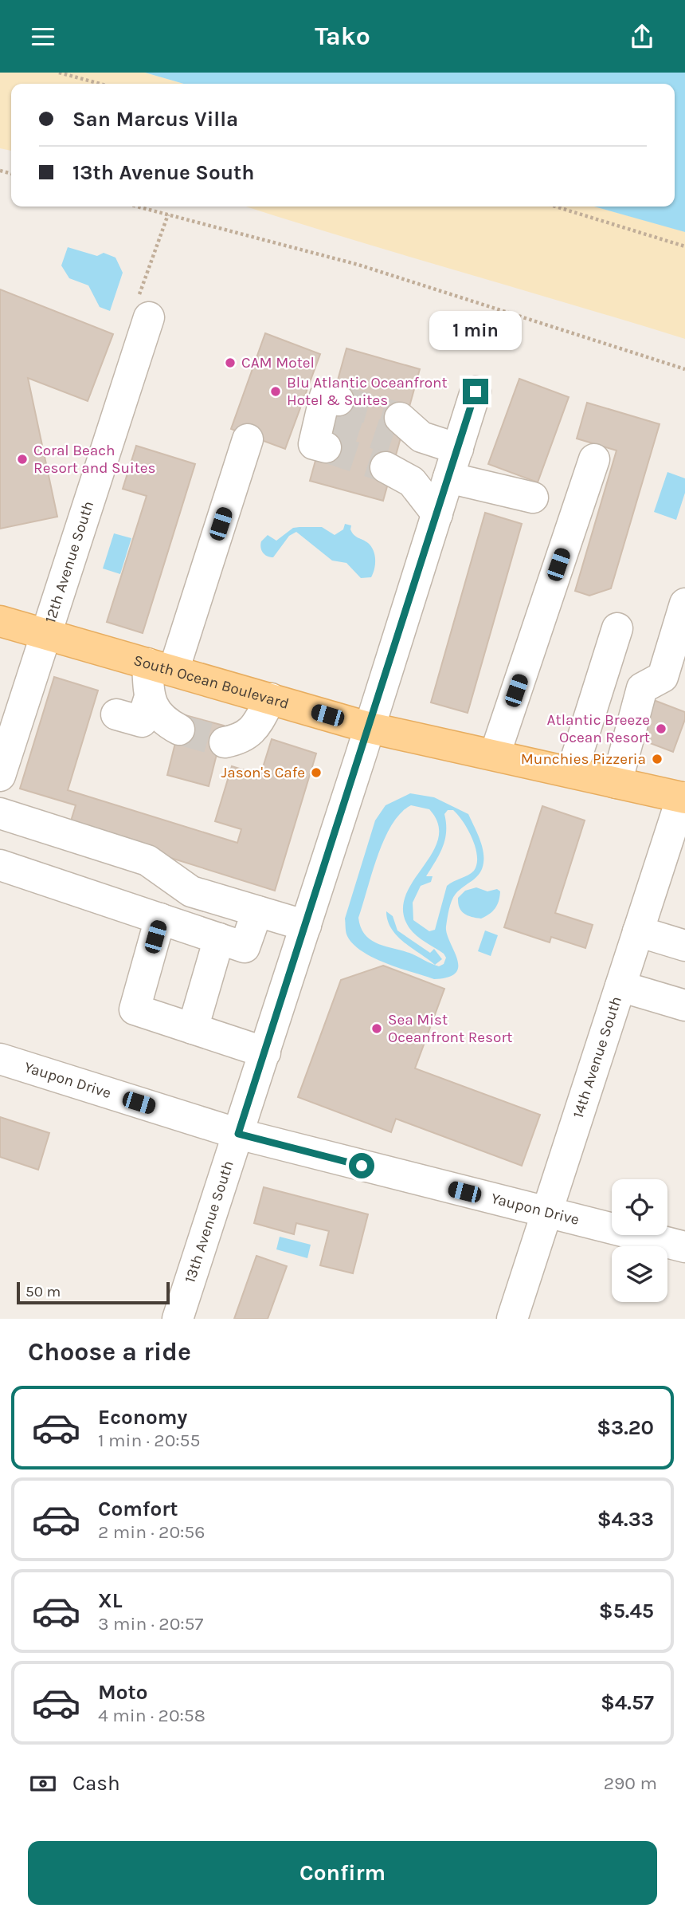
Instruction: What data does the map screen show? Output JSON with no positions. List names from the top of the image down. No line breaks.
{"streets":{"main road":["South Ocean Boulevard"],"street":["12th Avenue South","14th Avenue South","Yaupon Drive","13th Avenue South"]},"crossings":[["12th Avenue South","South Ocean Boulevard"],["South Ocean Boulevard","14th Avenue South"],["South Ocean Boulevard","13th Avenue South"],["14th Avenue South","Yaupon Drive"],["Yaupon Drive","13th Avenue South"]],"places":["CAM Motel","Blu Atlantic Oceanfront Hotel & Suites","Coral Beach Resort and Suites","Atlantic Breeze Ocean Resort","Munchies Pizzeria","Jason's Cafe","Sea Mist Oceanfront Resort"],"scale_bar":"50 m","page":{"header":"Tako","banner":["San Marcus Villa","13th Avenue South"],"bubble":"1 min","scale":"50 m","heading":"Choose a ride","list":[{"name":"Economy","note":"1 min · 20:55","value":"$3.20"},{"name":"Comfort","note":"2 min · 20:56","value":"$4.33"},{"name":"XL","note":"3 min · 20:57","value":"$5.45"},{"name":"Moto","note":"4 min · 20:58","value":"$4.57"}],"pay":["Cash","290 m"],"buttons":"Confirm"}}
